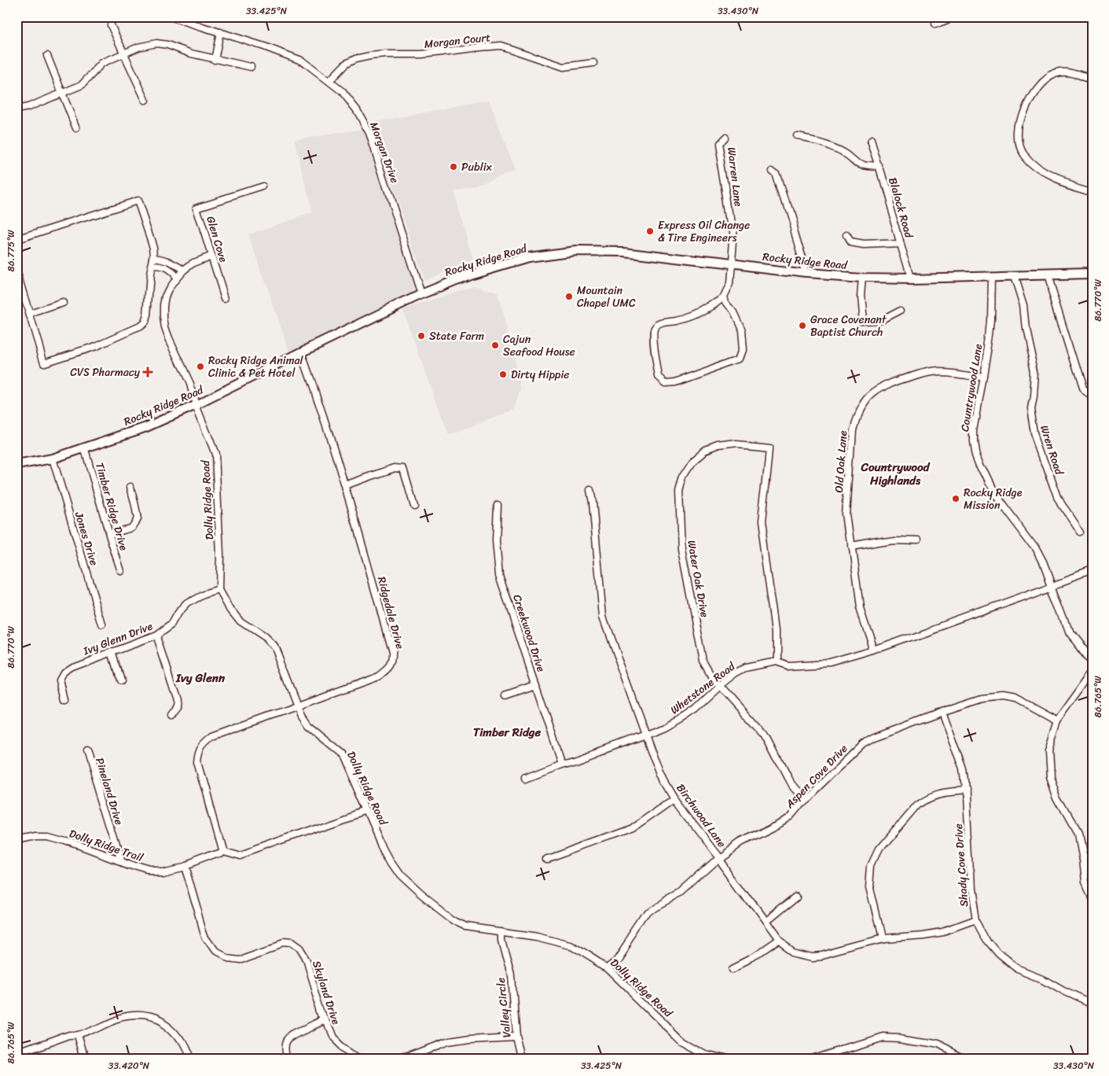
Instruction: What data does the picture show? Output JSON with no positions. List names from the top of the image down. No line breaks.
{"streets":{"main road":["Rocky Ridge Road"],"street":["Morgan Court","Morgan Drive","Warren Lane","Blalock Road","Glen Cove","Countrywood Lane","Wren Road","Old Oak Lane","Dolly Ridge Road","Timber Ridge Drive","Jones Drive","Water Oak Drive","Ridgedale Drive","Creekwood Drive","Ivy Glenn Drive","Whetstone Road","Aspen Cove Drive","Pineland Drive","Birchwood Lane","Dolly Ridge Trail","Shady Cove Drive","Skyland Drive","Valley Circle"]},"crossings":[["Morgan Court","Morgan Drive"],["Morgan Drive","Rocky Ridge Road"],["Warren Lane","Rocky Ridge Road"],["Blalock Road","Rocky Ridge Road"],["Glen Cove","Dolly Ridge Road"],["Rocky Ridge Road","Countrywood Lane"],["Rocky Ridge Road","Wren Road"],["Rocky Ridge Road","Dolly Ridge Road"],["Rocky Ridge Road","Timber Ridge Drive"],["Rocky Ridge Road","Jones Drive"],["Rocky Ridge Road","Ridgedale Drive"],["Countrywood Lane","Old Oak Lane"],["Countrywood Lane","Whetstone Road"],["Old Oak Lane","Whetstone Road"],["Dolly Ridge Road","Ridgedale Drive"],["Dolly Ridge Road","Ivy Glenn Drive"],["Dolly Ridge Road","Aspen Cove Drive"],["Dolly Ridge Road","Valley Circle"],["Water Oak Drive","Whetstone Road"],["Water Oak Drive","Aspen Cove Drive"],["Ridgedale Drive","Dolly Ridge Trail"],["Creekwood Drive","Whetstone Road"],["Whetstone Road","Birchwood Lane"],["Aspen Cove Drive","Birchwood Lane"],["Aspen Cove Drive","Shady Cove Drive"],["Pineland Drive","Dolly Ridge Trail"],["Birchwood Lane","Shady Cove Drive"],["Dolly Ridge Trail","Skyland Drive"]],"districts":["Countrywood Highlands","Ivy Glenn","Timber Ridge"],"places":{"other":["Publix","Express Oil Change & Tire Engineers","Mountain Chapel UMC","Grace Covenant Baptist Church","State Farm","Cajun Seafood House","Rocky Ridge Animal Clinic & Pet Hotel","Dirty Hippie","Rocky Ridge Mission"],"health":["CVS Pharmacy"]},"coordinates":["33.425°N","33.430°N","86.775°W","86.770°W","86.765°W","33.420°N"]}
